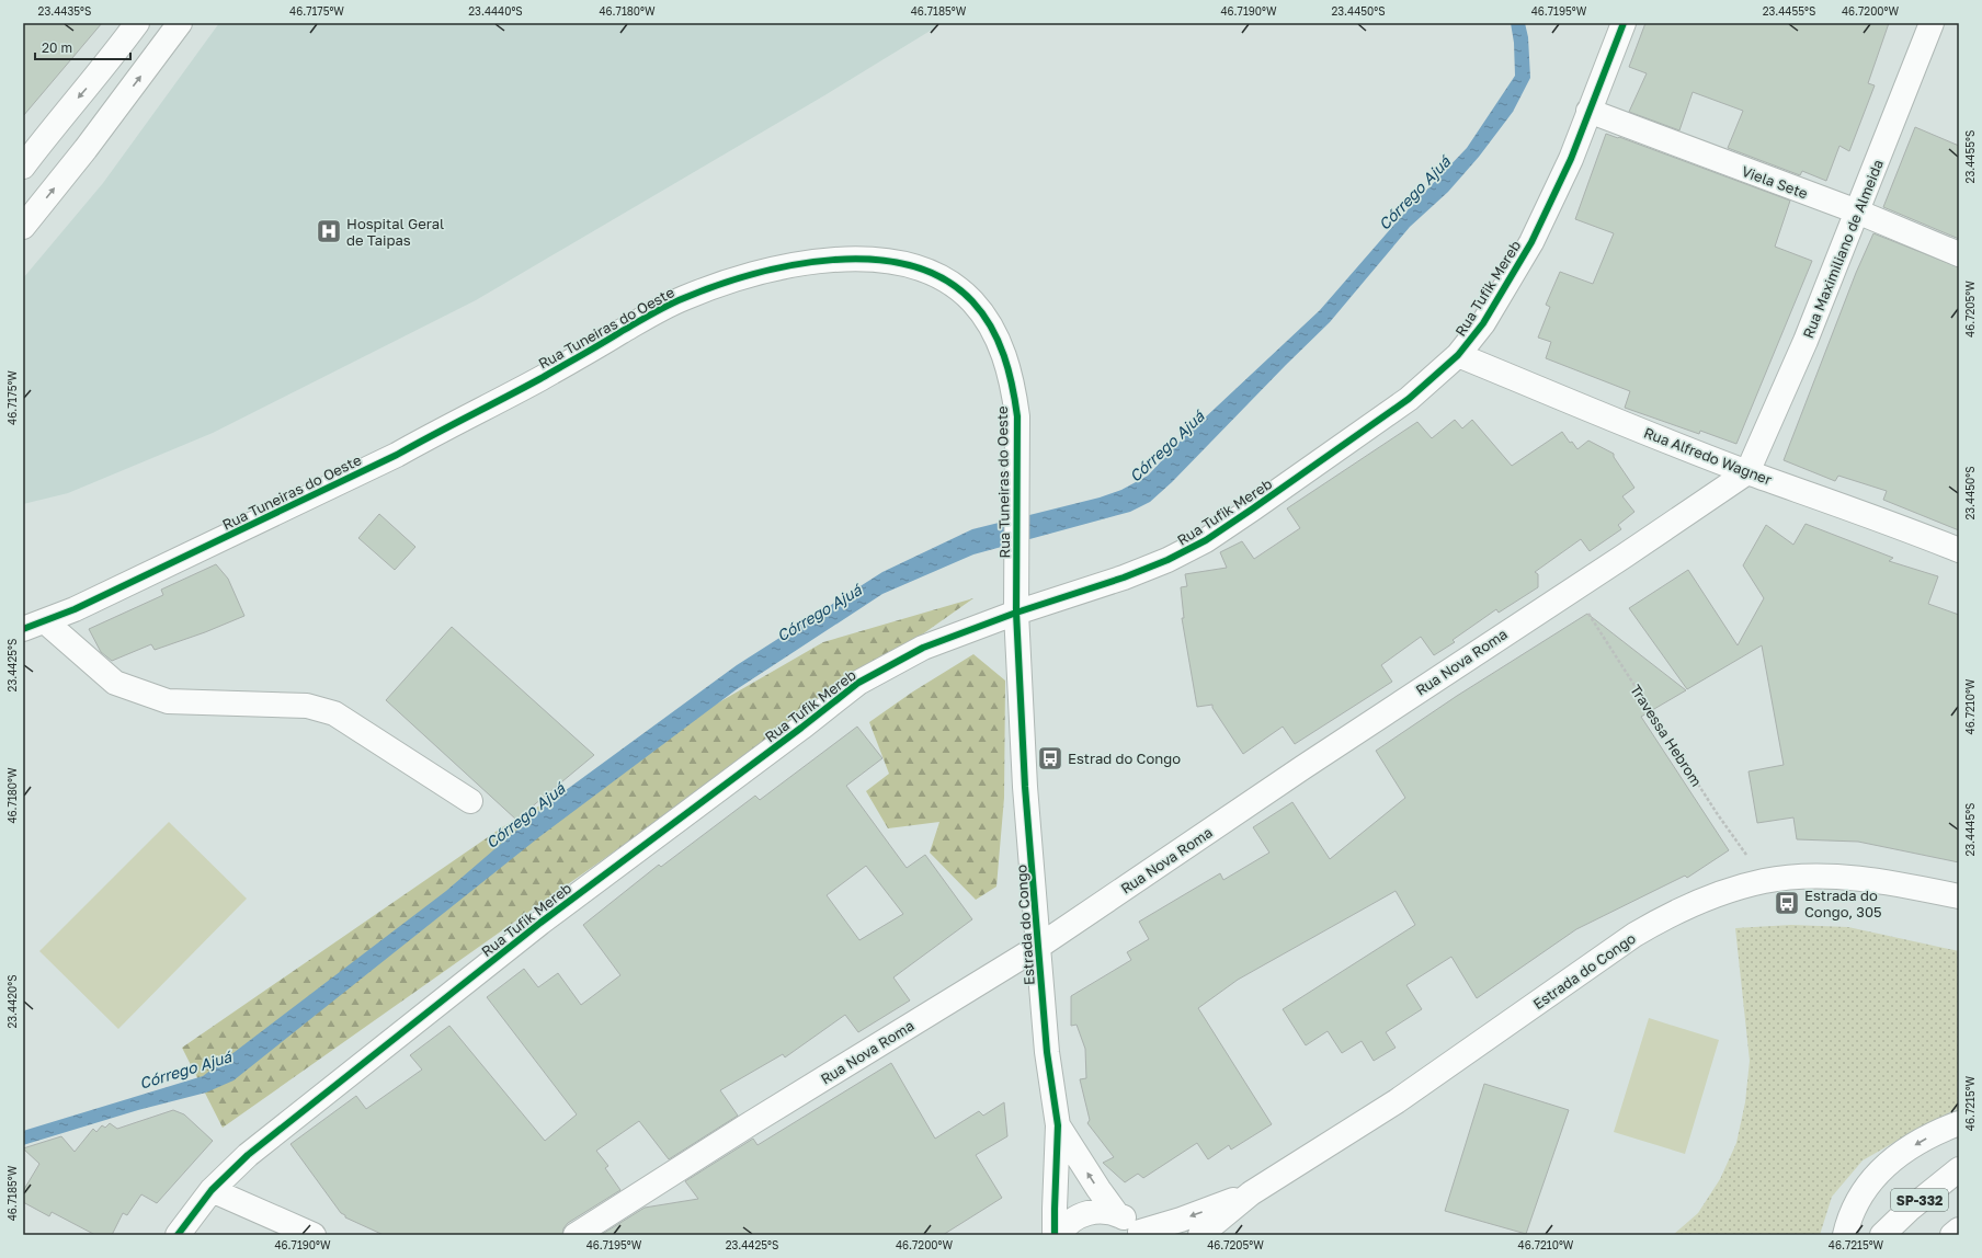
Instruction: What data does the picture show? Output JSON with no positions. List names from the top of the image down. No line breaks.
{"streets":{"street":["Viela Sete","Rua Maximiliano de Almeida","Rua Tufik Mereb","Rua Tuneiras do Oeste","Rua Alfredo Wagner","Rua Nova Roma","Estrada do Congo","SP-332"],"path":["Travessa Hebrom"]},"crossings":[["Viela Sete","Rua Maximiliano de Almeida"],["Viela Sete","Rua Tufik Mereb"],["Rua Maximiliano de Almeida","Rua Alfredo Wagner"],["Rua Maximiliano de Almeida","Rua Nova Roma"],["Rua Tufik Mereb","Rua Tuneiras do Oeste"],["Rua Tufik Mereb","Rua Alfredo Wagner"],["Rua Tufik Mereb","Estrada do Congo"],["Rua Tuneiras do Oeste","Estrada do Congo"],["Rua Alfredo Wagner","Rua Nova Roma"],["Rua Nova Roma","Travessa Hebrom"],["Rua Nova Roma","Estrada do Congo"],["Travessa Hebrom","Estrada do Congo"]],"water":["Córrego Ajuá"],"places":{"hospital":["Hospital Geral de Taipas"],"bus stop":["Estrad do Congo","Estrada do Congo, 305"]},"scale_bar":"20 m","coordinates":["23.4435°S","46.7175°W","23.4440°S","46.7180°W","46.7185°W","46.7190°W","23.4450°S","46.7195°W","23.4455°S","46.7200°W","46.7205°W","23.4425°S","46.7210°W","23.4445°S","23.4420°S","46.7215°W"]}
